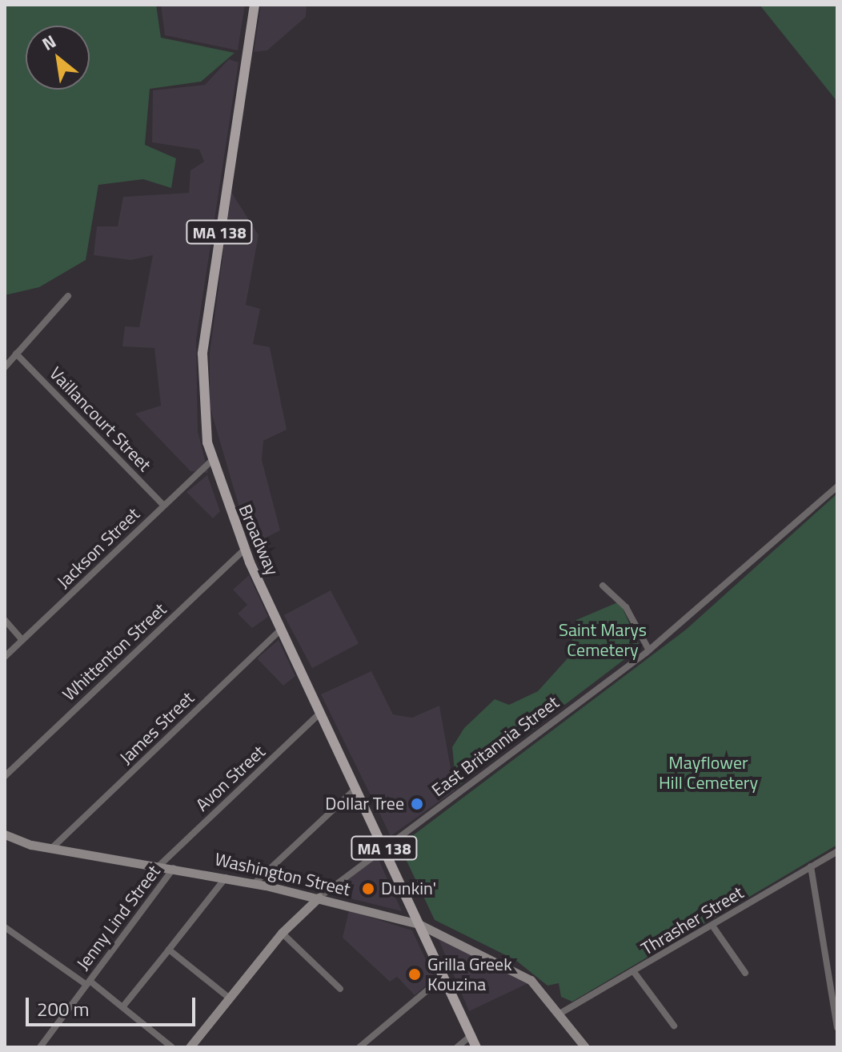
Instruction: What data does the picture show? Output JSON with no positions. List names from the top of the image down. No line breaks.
{"streets":{"main road":["MA 138","Broadway"],"street":["Vaillancourt Street","Jackson Street","Whittenton Street","James Street","East Britannia Street","Avon Street","Washington Street","Jenny Lind Street","Thrasher Street"]},"crossings":[["Vaillancourt Street","Jackson Street"],["Broadway","Jackson Street"],["Broadway","Whittenton Street"],["Broadway","James Street"],["Broadway","East Britannia Street"],["Broadway","Avon Street"],["Broadway","Washington Street"],["James Street","Washington Street"],["East Britannia Street","Washington Street"],["Avon Street","Washington Street"],["Washington Street","Jenny Lind Street"],["Washington Street","Thrasher Street"]],"parks":["Saint Marys Cemetery","Mayflower Hill Cemetery"],"places":["Dollar Tree","Dunkin'","Grilla Greek Kouzina"],"scale_bar":"200 m","north":"top left"}
